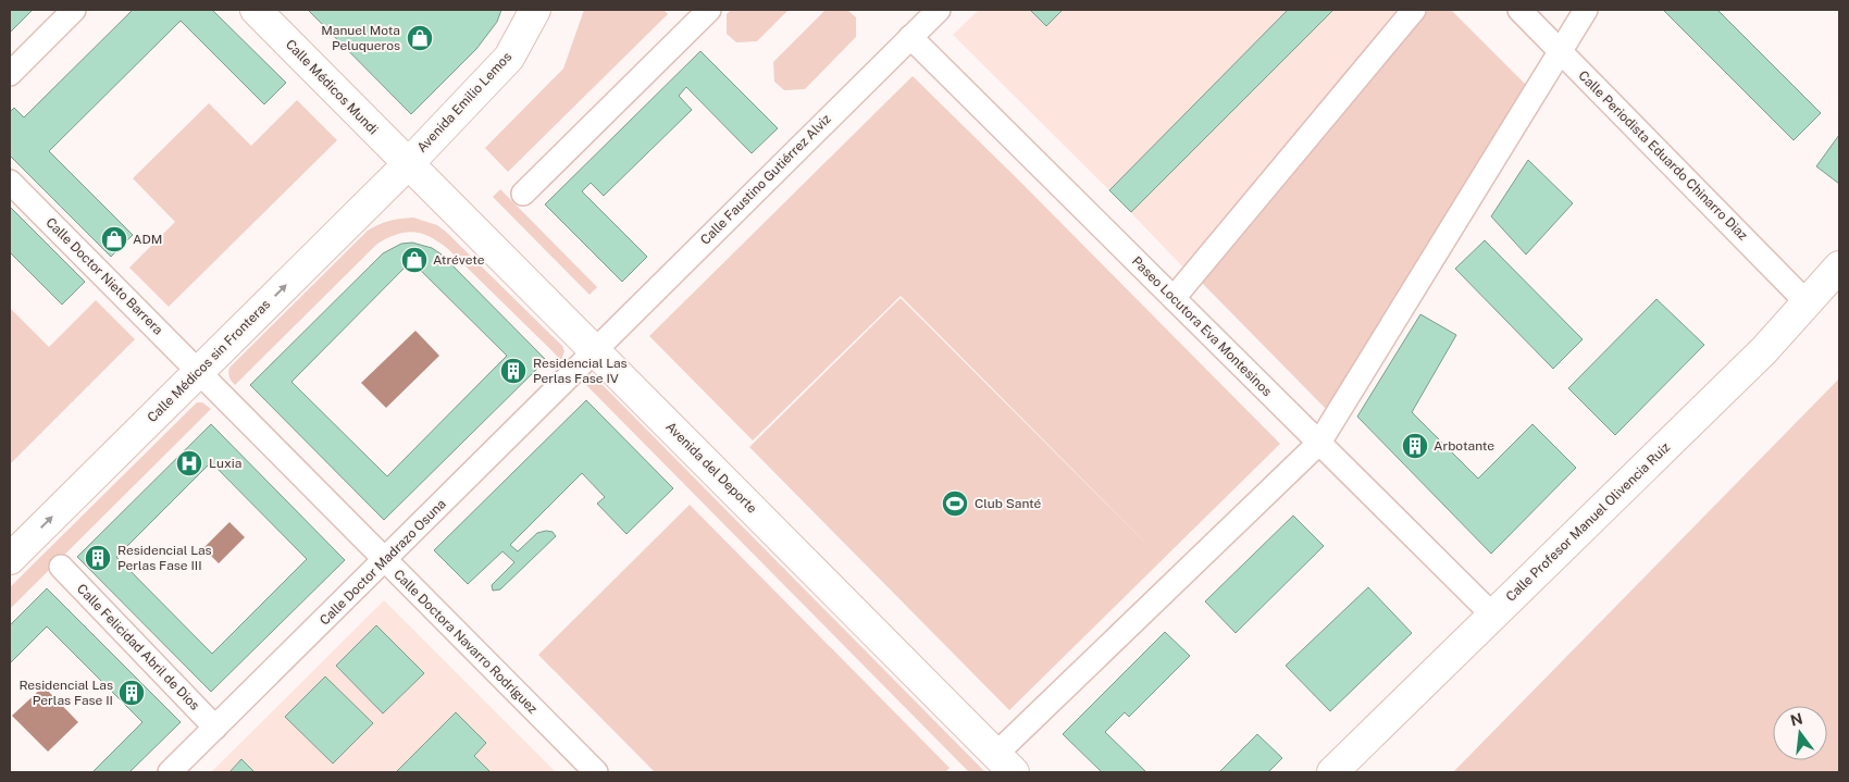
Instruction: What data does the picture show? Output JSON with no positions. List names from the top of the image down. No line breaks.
{"streets":{"street":["Calle Médicos Mundi","Avenida Emilio Lemos","Calle Periodista Eduardo Chinarro Diaz","Calle Faustino Gutiérrez Alviz","Calle Doctor Nieto Barrera","Paseo Locutora Eva Montesinos","Calle Médicos sin Fronteras","Avenida del Deporte","Calle Profesor Manuel Olivencia Ruiz","Calle Doctor Madrazo Osuna","Calle Doctora Navarro Rodríguez","Calle Felicidad Abril de Dios"]},"crossings":[["Calle Médicos Mundi","Avenida Emilio Lemos"],["Calle Médicos Mundi","Calle Médicos sin Fronteras"],["Calle Médicos Mundi","Avenida del Deporte"],["Avenida Emilio Lemos","Calle Médicos sin Fronteras"],["Avenida Emilio Lemos","Avenida del Deporte"],["Calle Periodista Eduardo Chinarro Diaz","Calle Profesor Manuel Olivencia Ruiz"],["Calle Faustino Gutiérrez Alviz","Paseo Locutora Eva Montesinos"],["Calle Faustino Gutiérrez Alviz","Avenida del Deporte"],["Calle Faustino Gutiérrez Alviz","Calle Doctor Madrazo Osuna"],["Calle Doctor Nieto Barrera","Calle Médicos sin Fronteras"],["Calle Doctor Nieto Barrera","Calle Doctora Navarro Rodríguez"],["Paseo Locutora Eva Montesinos","Calle Profesor Manuel Olivencia Ruiz"],["Calle Médicos sin Fronteras","Avenida del Deporte"],["Calle Médicos sin Fronteras","Calle Doctora Navarro Rodríguez"],["Avenida del Deporte","Calle Doctor Madrazo Osuna"],["Calle Doctor Madrazo Osuna","Calle Doctora Navarro Rodríguez"],["Calle Doctor Madrazo Osuna","Calle Felicidad Abril de Dios"]],"one_way":["Calle Médicos sin Fronteras"],"places":{"shop":["Manuel Mota Peluqueros","ADM","Atrévete"],"building":["Residencial Las Perlas Fase IV","Arbotante","Residencial Las Perlas Fase III","Residencial Las Perlas Fase II"],"hospital":["Luxia"],"sports":["Club Santé"]},"north":"top"}
